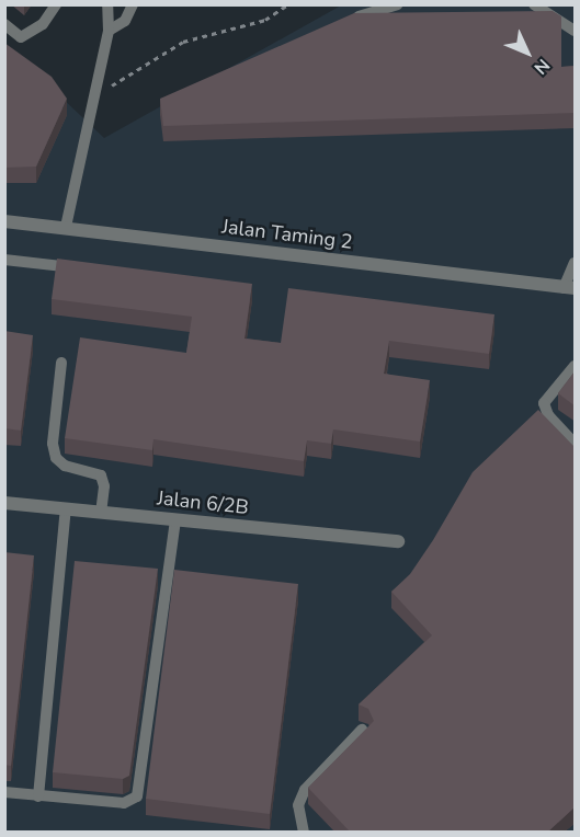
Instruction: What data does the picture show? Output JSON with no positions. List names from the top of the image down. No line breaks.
{"streets":{"street":["Jalan Taming 2","Jalan 6/2B"]},"north":"bottom right"}
